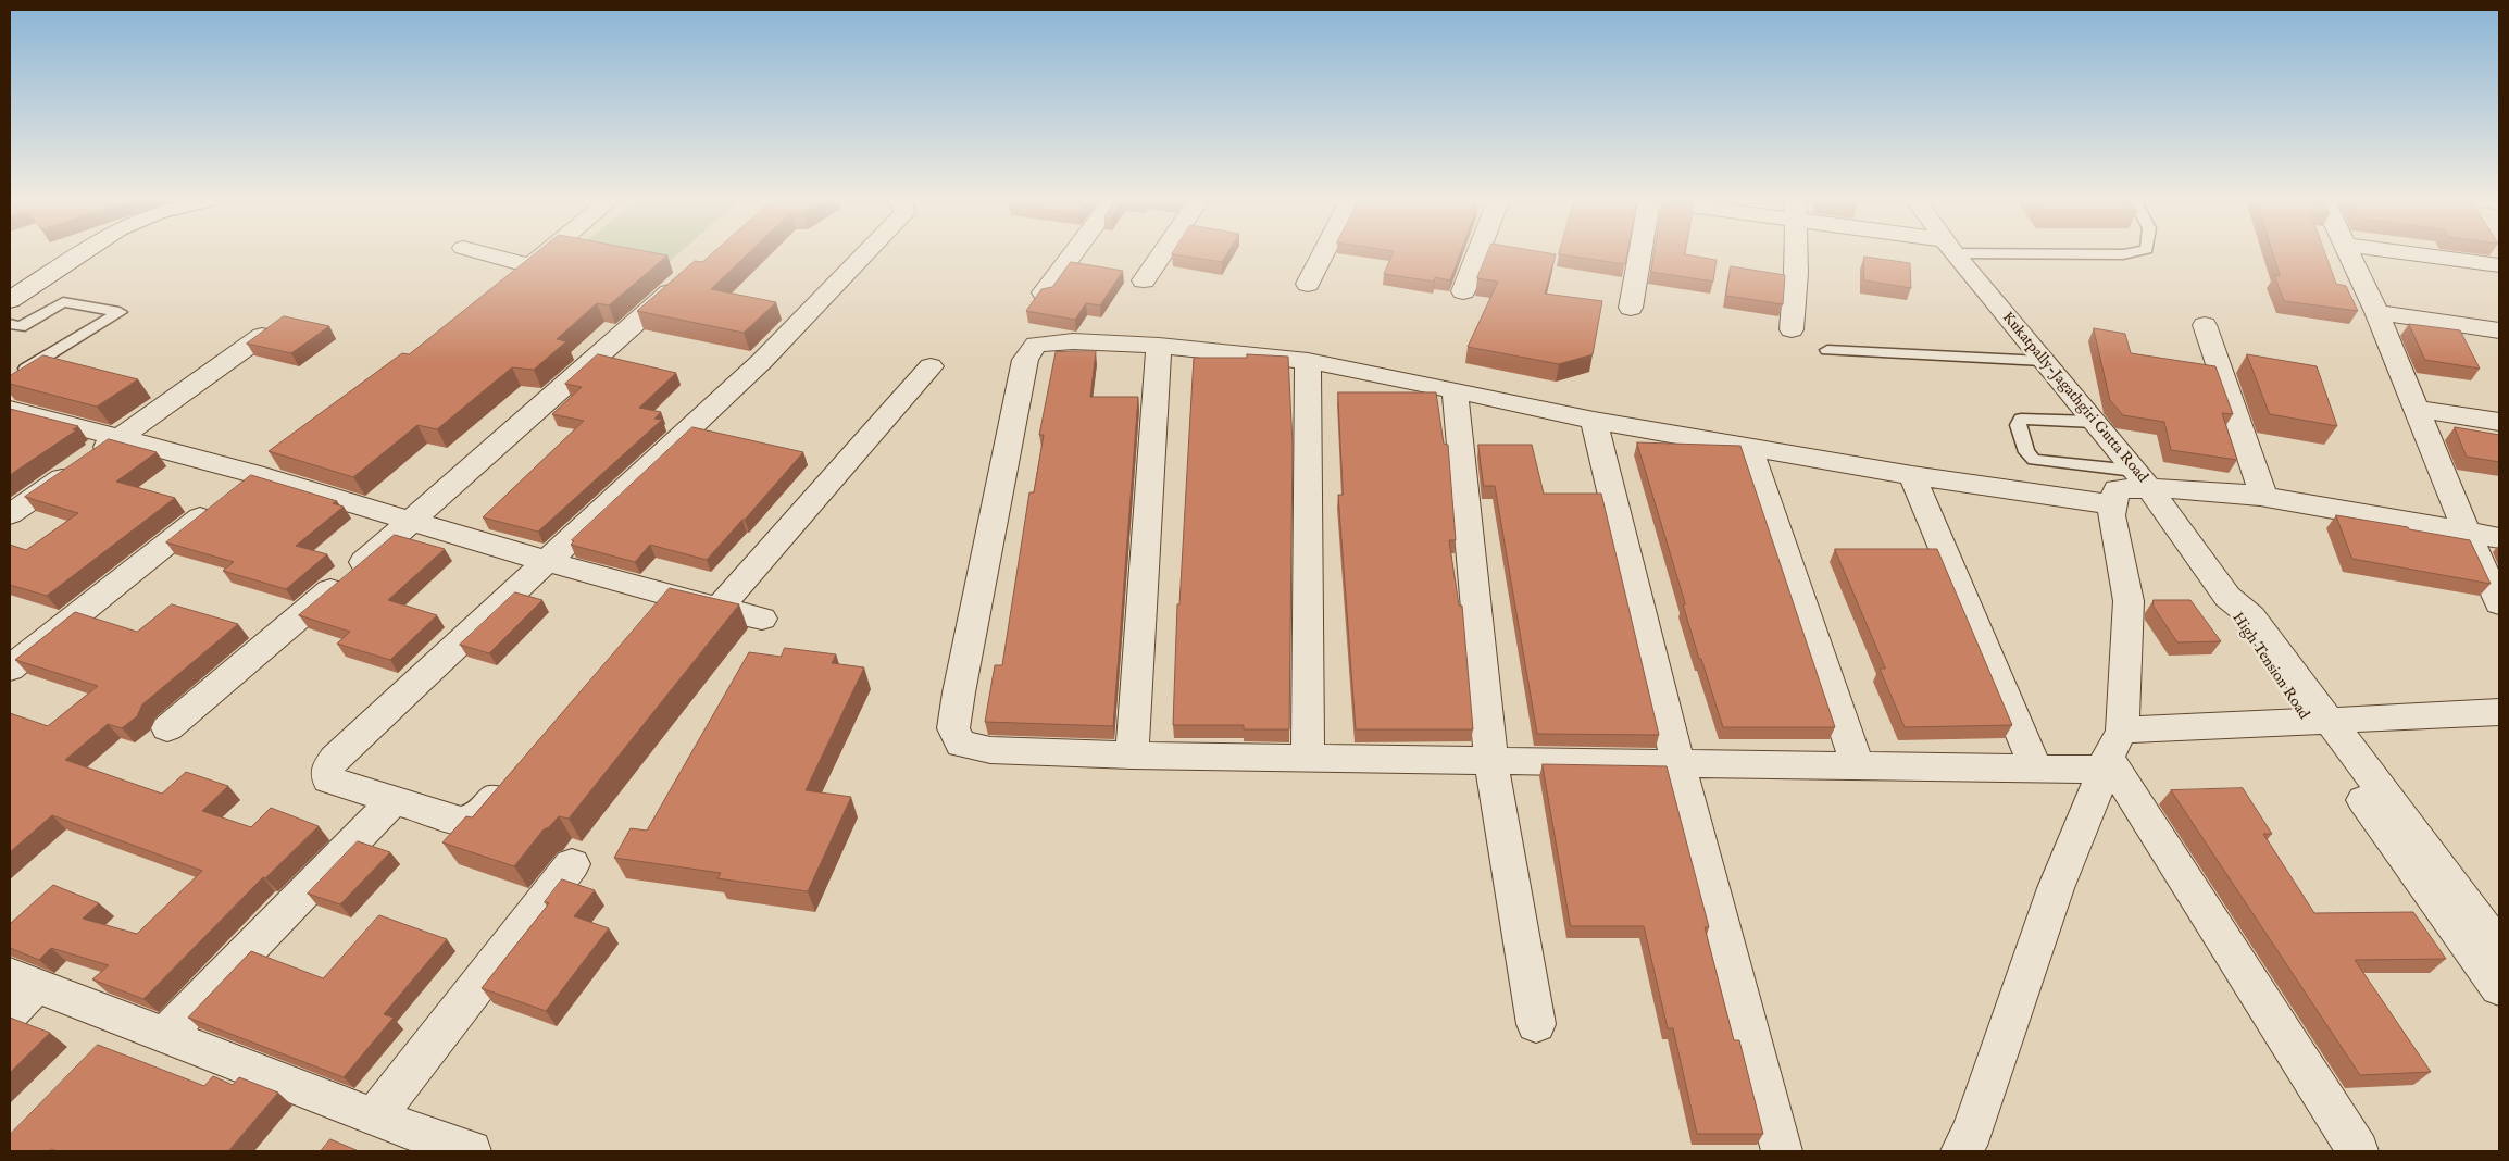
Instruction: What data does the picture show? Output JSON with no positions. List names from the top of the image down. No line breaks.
{"streets":{"street":["Kukatpally-Jagathgiri Gutta Road","High Tension Road"]},"crossings":[["Kukatpally-Jagathgiri Gutta Road","High Tension Road"]]}
